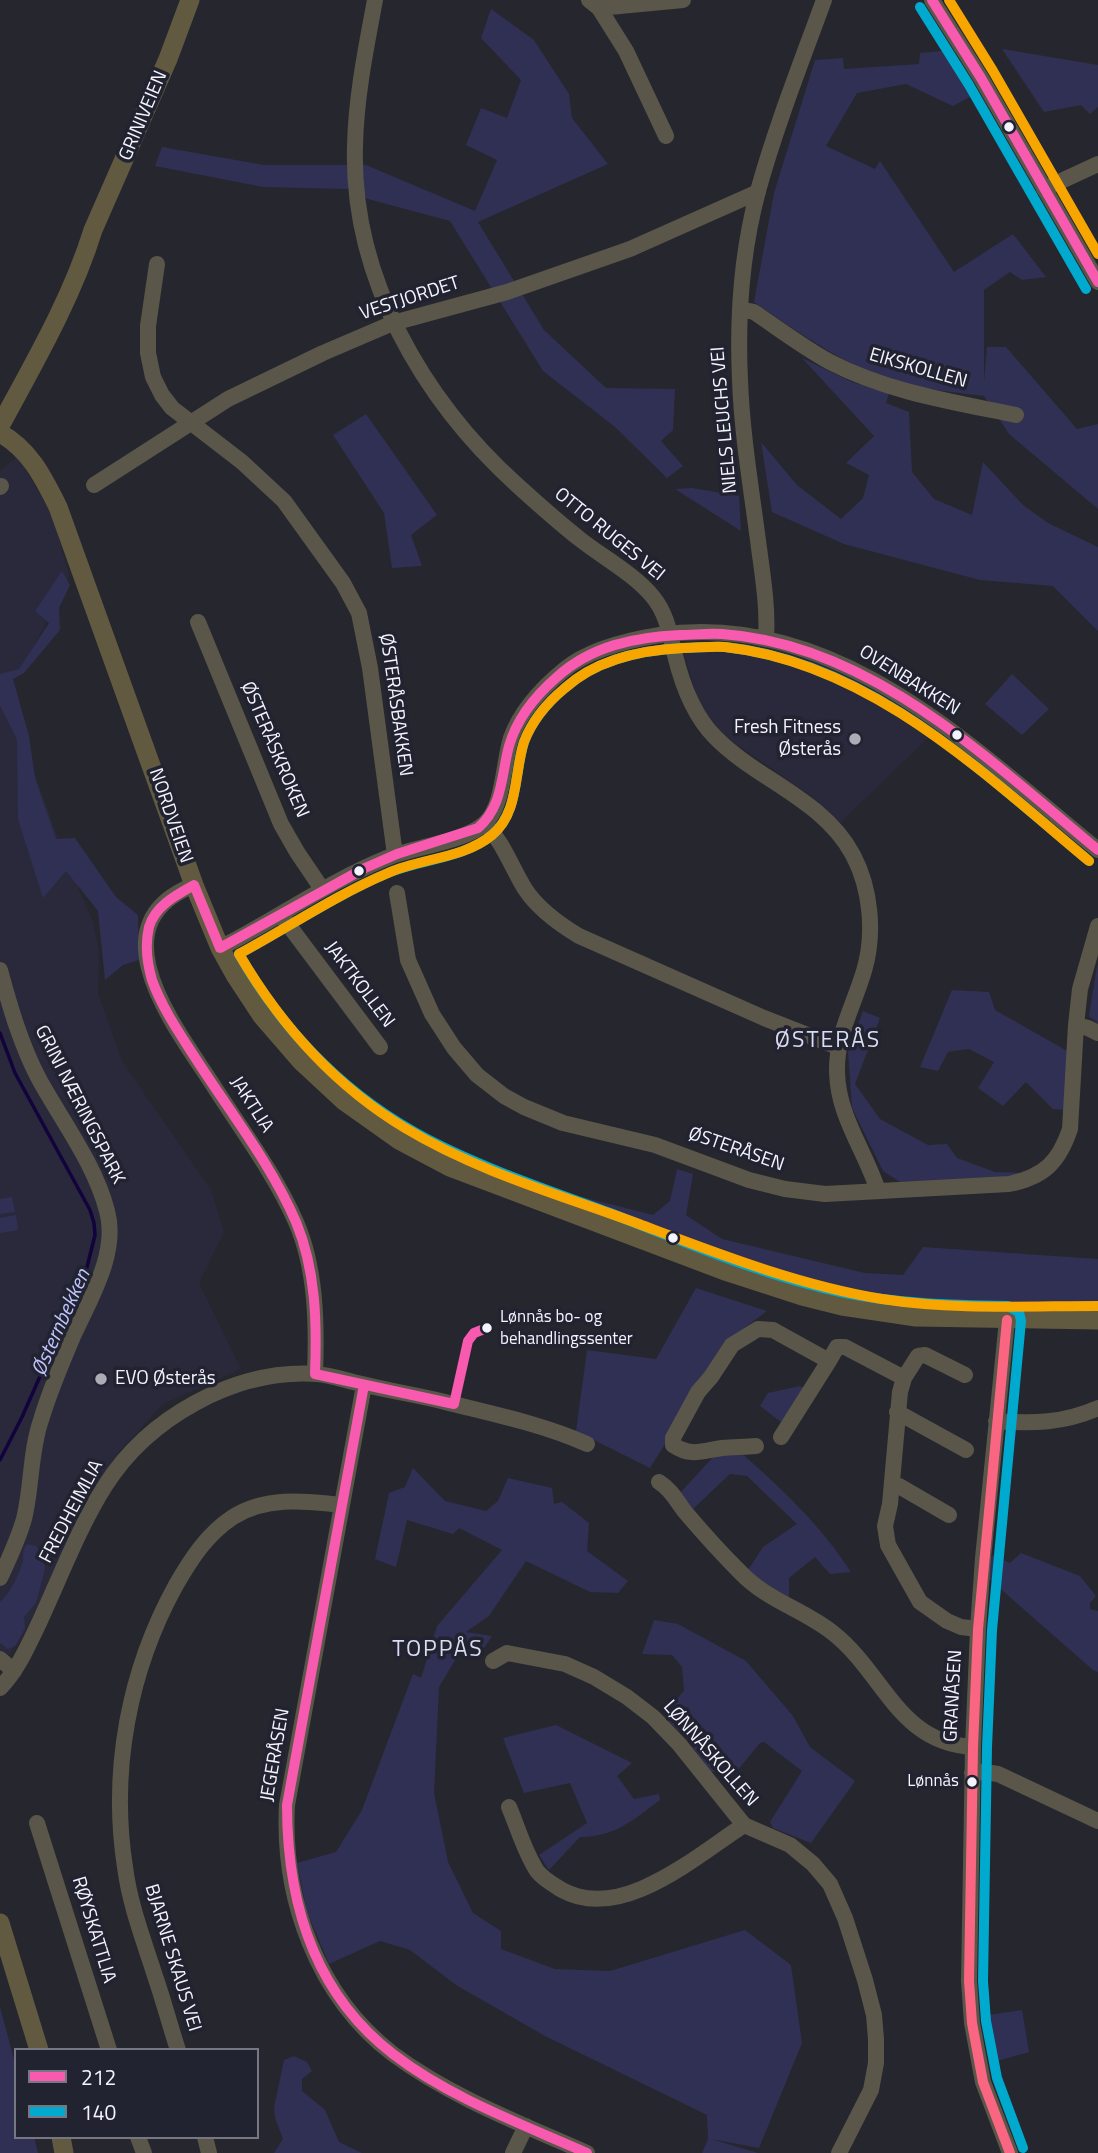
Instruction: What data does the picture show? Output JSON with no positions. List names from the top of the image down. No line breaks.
{"streets":{"main road":["GRINIVEIEN","NORDVEIEN"],"street":["VESTJORDET","EIKSKOLLEN","NIELS LEUCHS VEI","OTTO RUGES VEI","OVENBAKKEN","ØSTERÅSBAKKEN","ØSTERÅSKROKEN","JAKTKOLLEN","GRINI NÆRINGSPARK","JAKTLIA","ØSTERÅSEN","FREDHEIMLIA","GRANÅSEN","LØNNÅSKOLLEN","JEGERÅSEN","RØYSKATTLIA","BJARNE SKAUS VEI"]},"crossings":[["VESTJORDET","NIELS LEUCHS VEI"],["VESTJORDET","OTTO RUGES VEI"],["VESTJORDET","ØSTERÅSBAKKEN"],["EIKSKOLLEN","NIELS LEUCHS VEI"],["NIELS LEUCHS VEI","OVENBAKKEN"],["OTTO RUGES VEI","OVENBAKKEN"],["OTTO RUGES VEI","ØSTERÅSEN"],["NORDVEIEN","JAKTLIA"],["NORDVEIEN","GRANÅSEN"],["JAKTLIA","FREDHEIMLIA"],["FREDHEIMLIA","JEGERÅSEN"],["JEGERÅSEN","BJARNE SKAUS VEI"]],"districts":["ØSTERÅS","TOPPÅS"],"water":["Østernbekken"],"places":["Fresh Fitness Østerås","Lønnås bo- og behandlingssenter","EVO Østerås","Lønnås"],"lines":["transit line 212","transit line 140"],"legend":["212","140"]}
